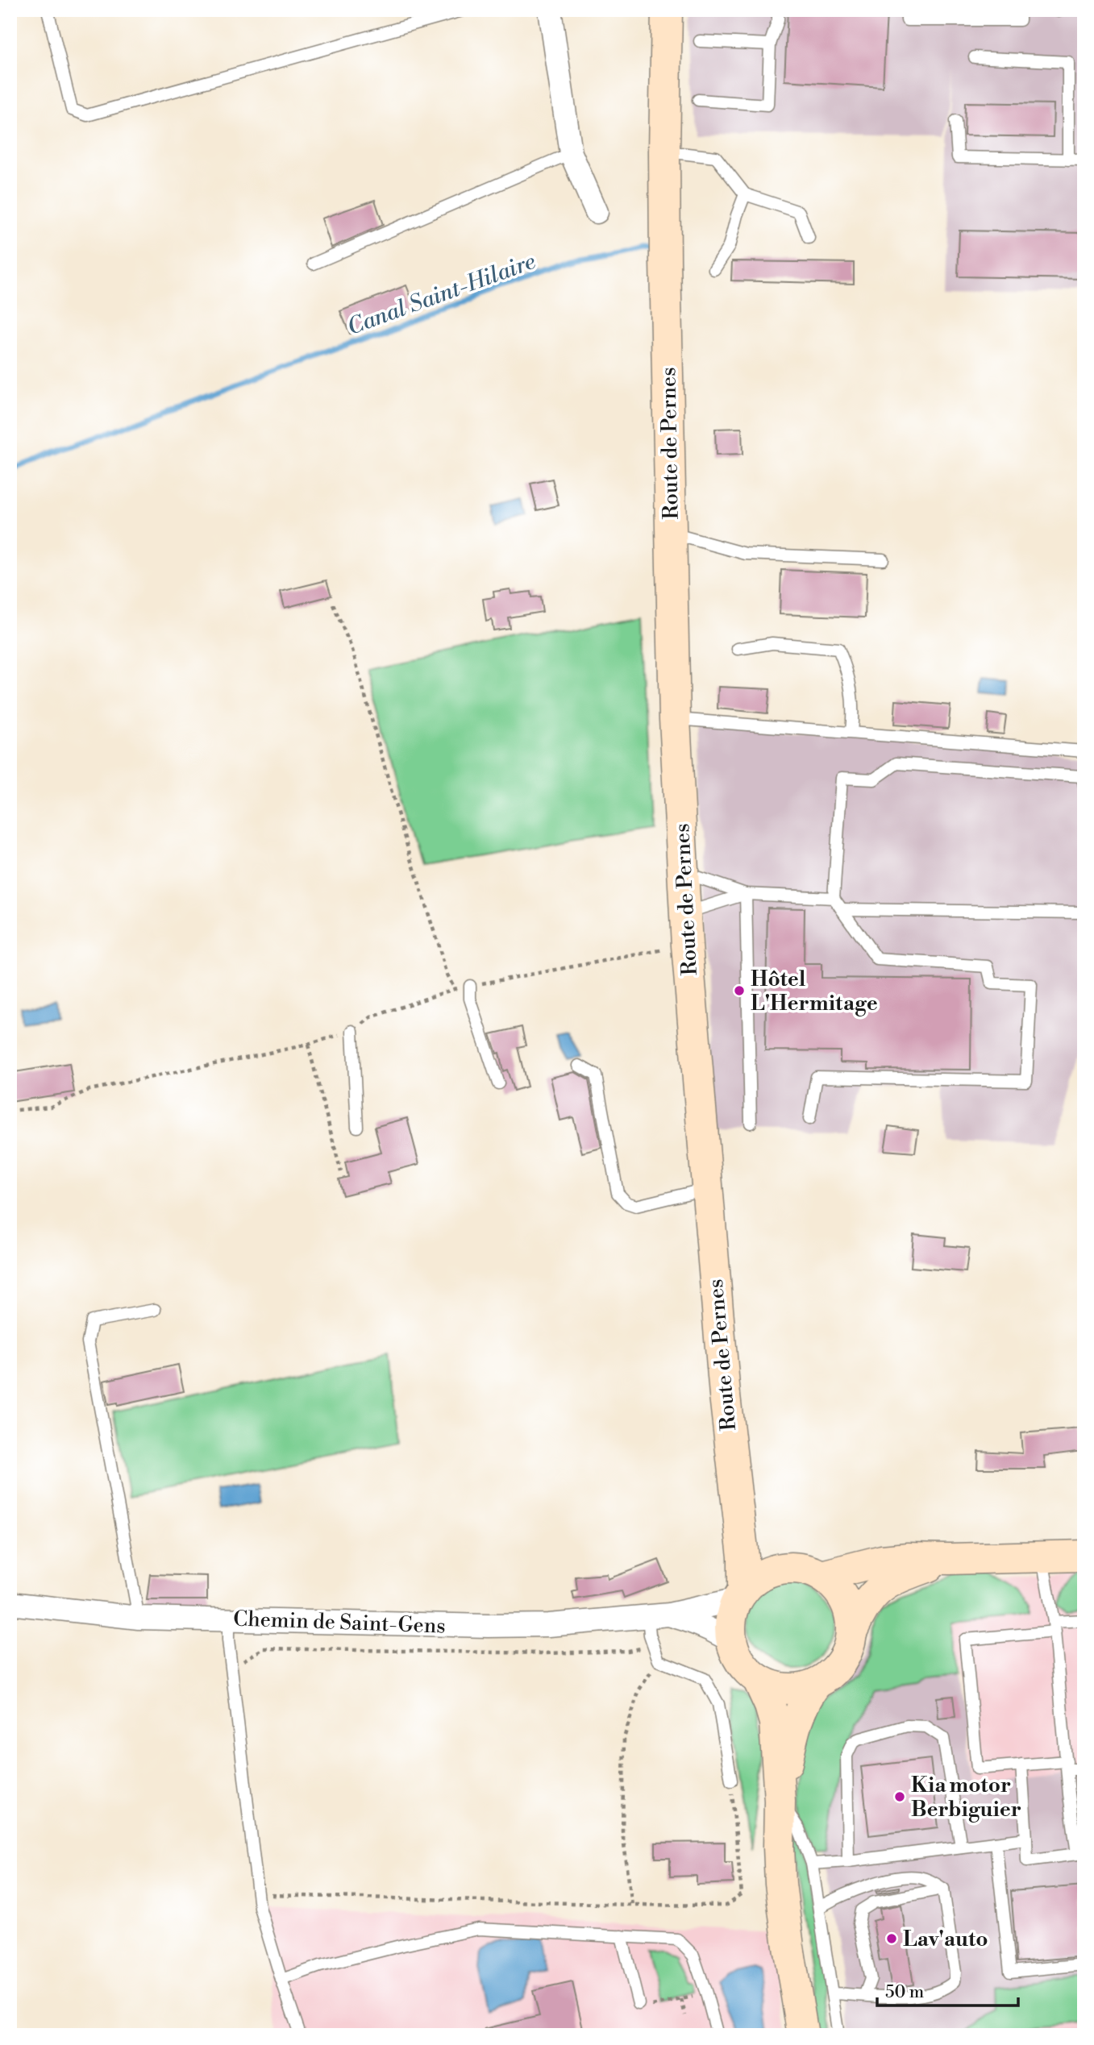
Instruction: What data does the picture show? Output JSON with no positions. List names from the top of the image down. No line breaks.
{"streets":{"main road":["Route de Pernes"],"street":["Chemin de Saint-Gens"]},"crossings":[["Route de Pernes","Chemin de Saint-Gens"]],"water":["Canal Saint-Hilaire"],"places":["Hôtel L'Hermitage","Kia motor Berbiguier","Lav'auto"],"scale_bar":"50 m"}
